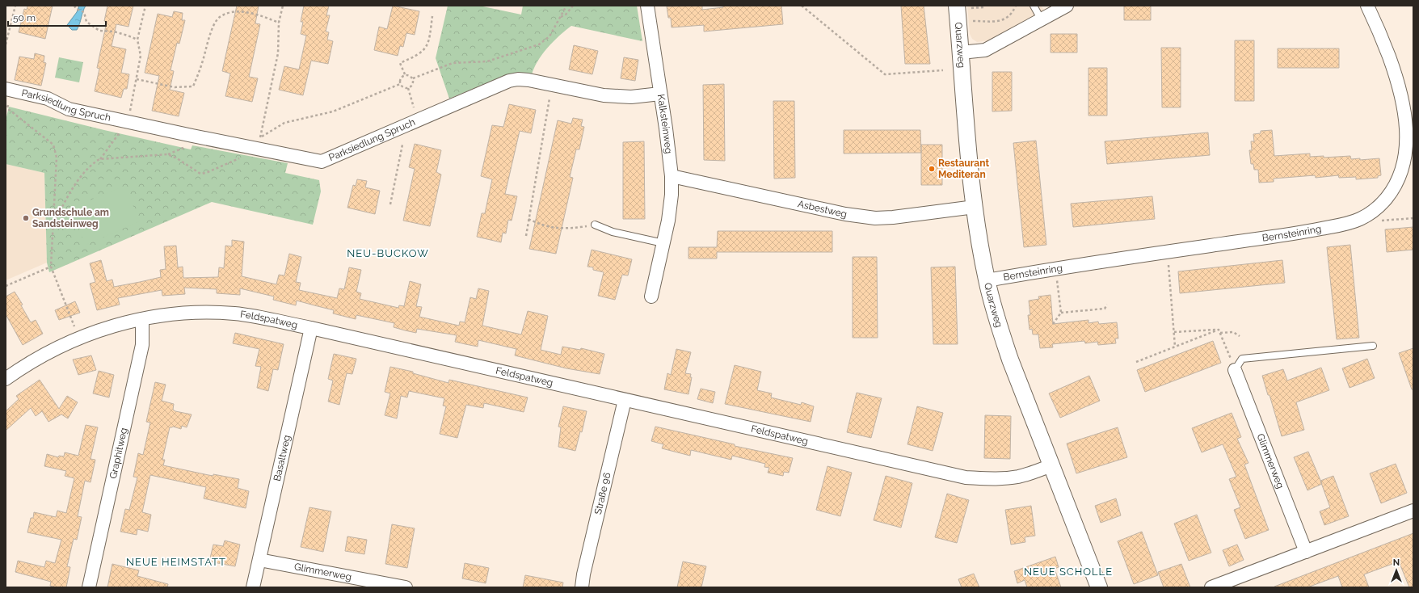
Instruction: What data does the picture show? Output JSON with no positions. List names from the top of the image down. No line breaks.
{"streets":{"street":["Quarzweg","Parksiedlung Spruch","Kalksteinweg","Asbestweg","Bernsteinring","Feldspatweg","Graphitweg","Basaltweg","Glimmerweg","Straße 96"]},"crossings":[["Quarzweg","Asbestweg"],["Quarzweg","Bernsteinring"],["Quarzweg","Feldspatweg"],["Parksiedlung Spruch","Kalksteinweg"],["Kalksteinweg","Asbestweg"],["Feldspatweg","Graphitweg"],["Feldspatweg","Basaltweg"],["Feldspatweg","Straße 96"],["Basaltweg","Glimmerweg"]],"districts":["NEU-BUCKOW","NEUE HEIMSTATT","NEUE SCHOLLE"],"places":["Restaurant Mediteran","Grundschule am Sandsteinweg"],"scale_bar":"50 m","north":"top"}
